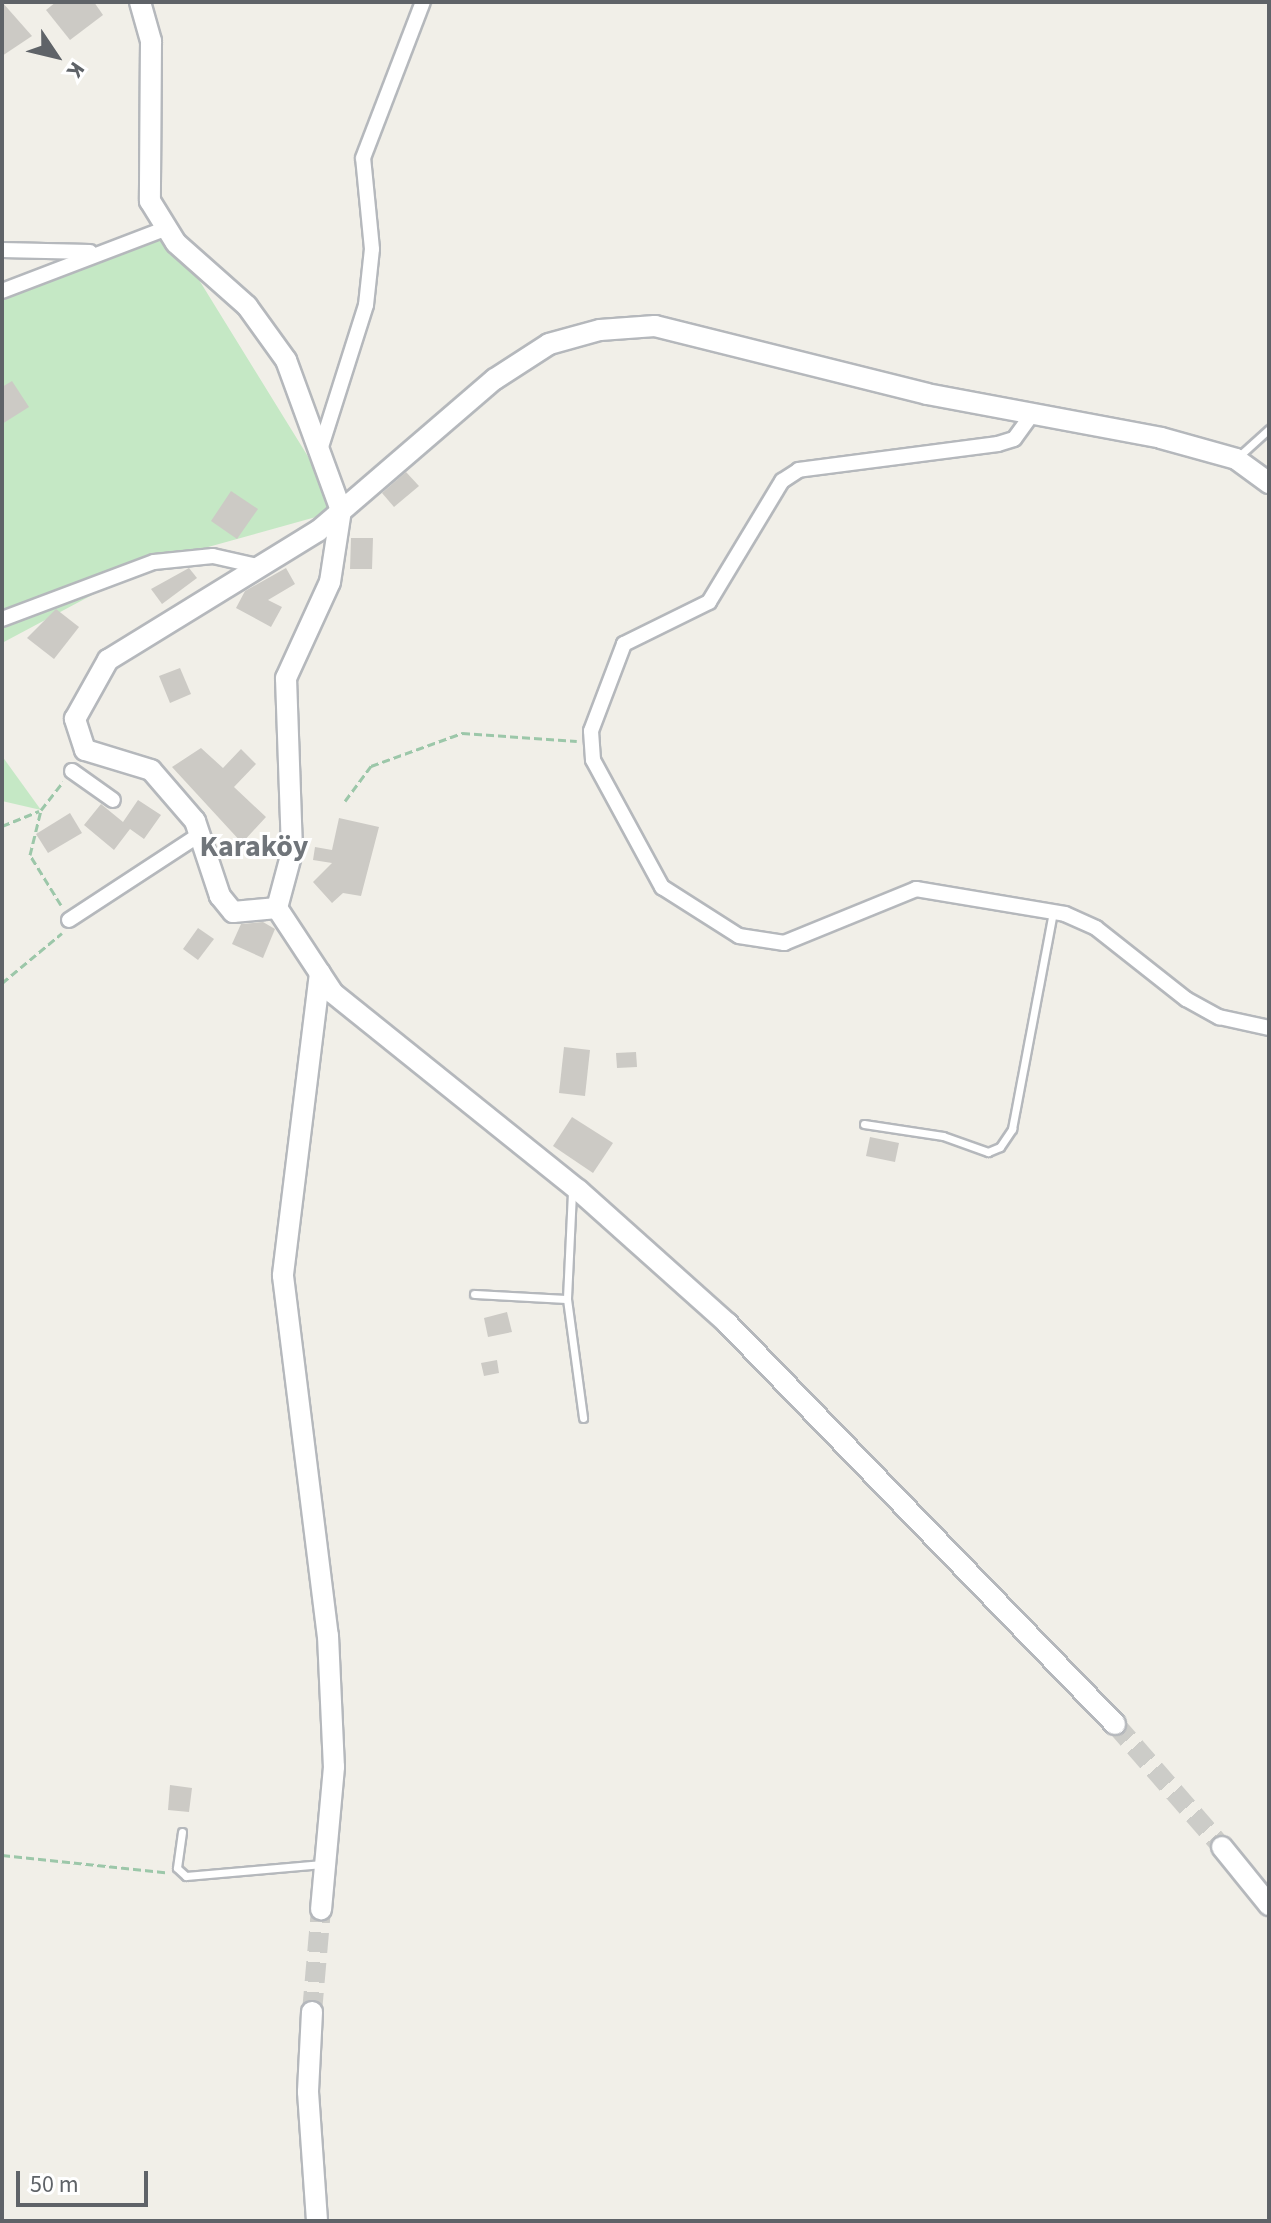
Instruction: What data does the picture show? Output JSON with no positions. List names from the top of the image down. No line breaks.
{"districts":["Karaköy"],"scale_bar":"50 m","north":"bottom right"}
